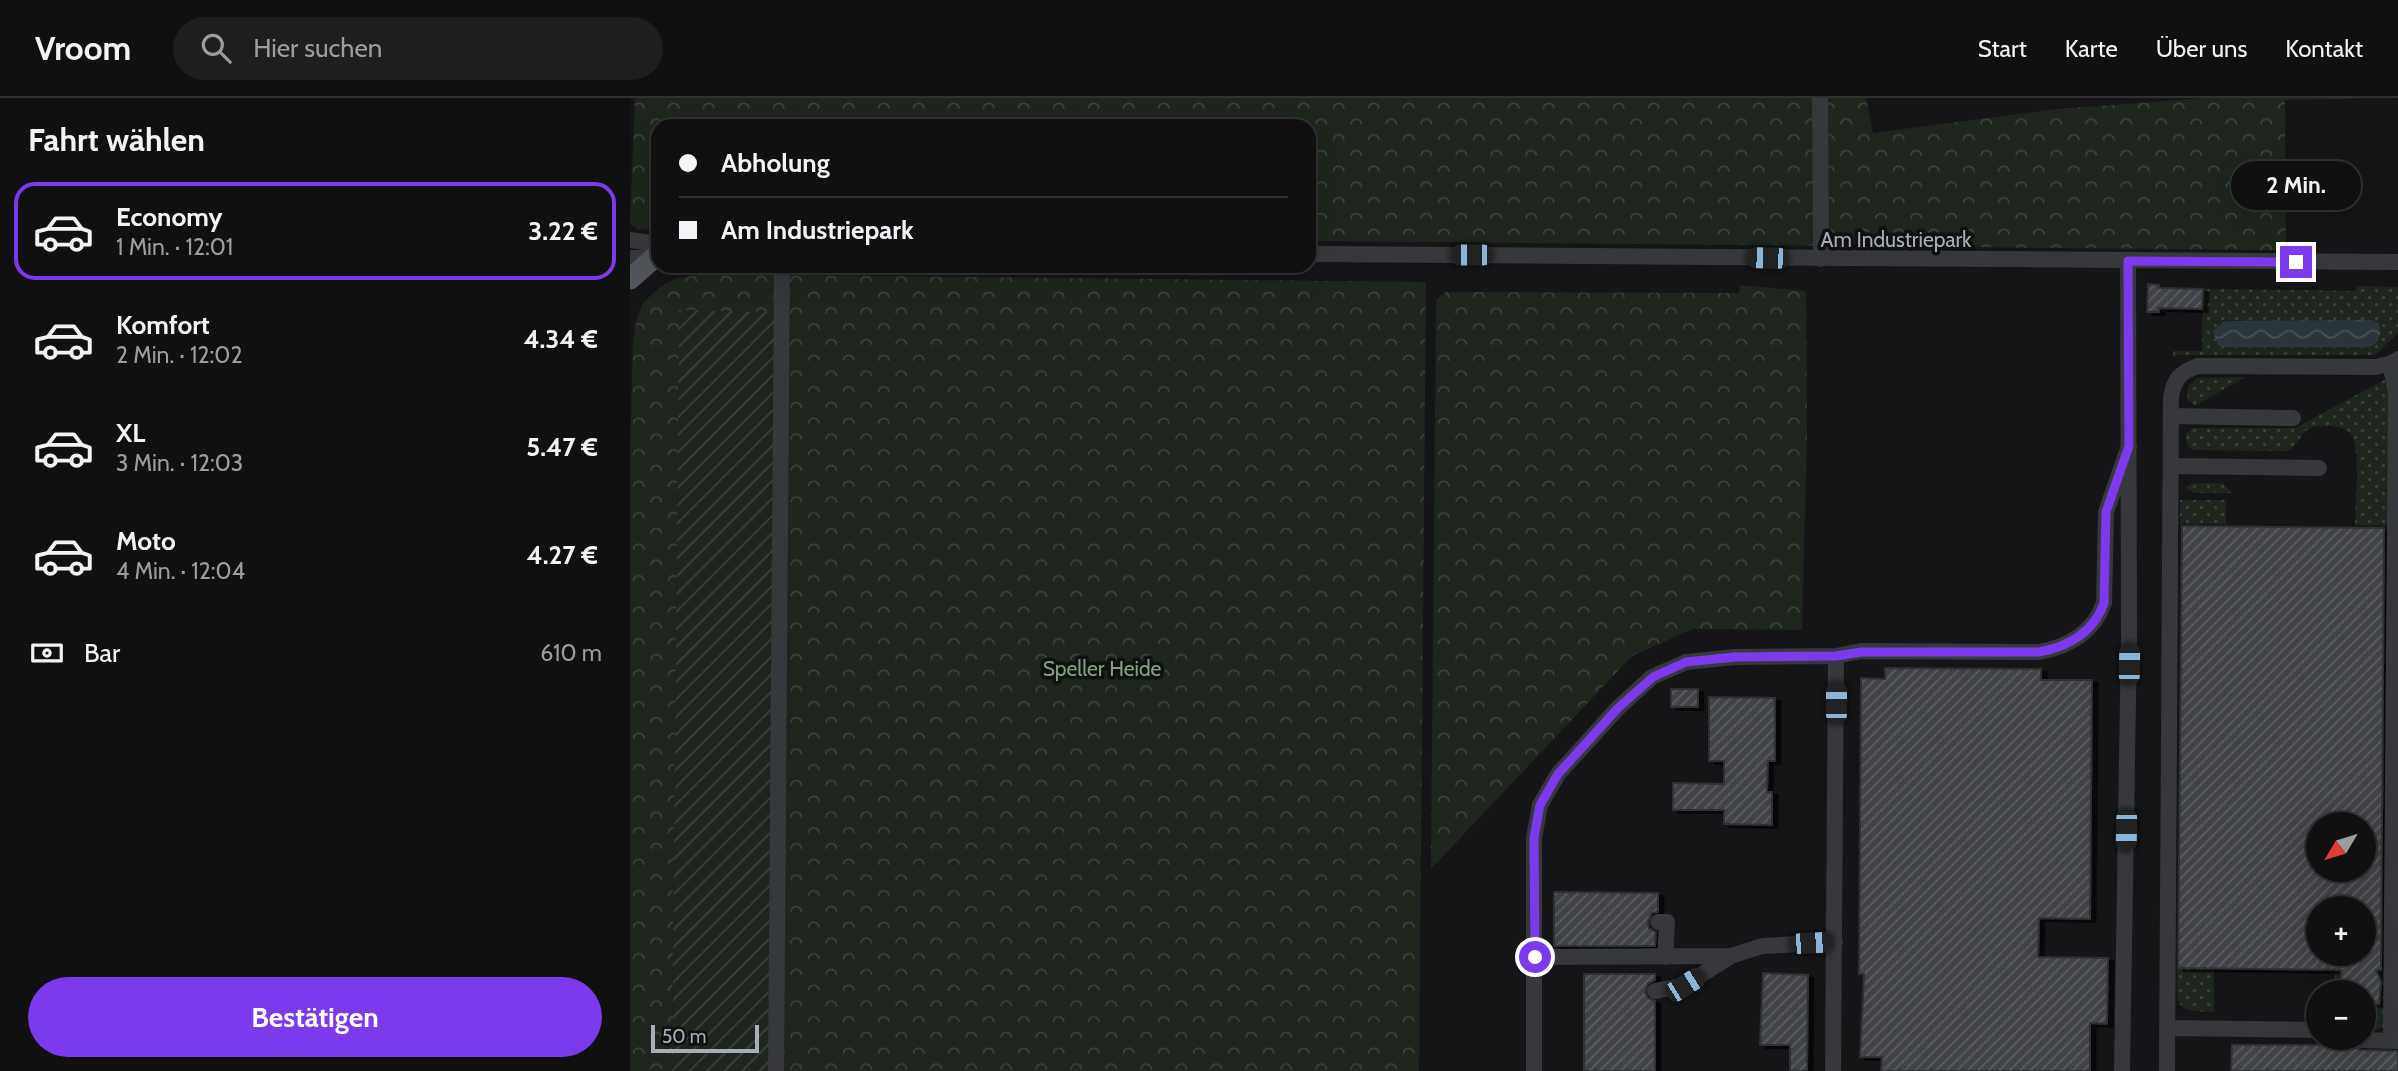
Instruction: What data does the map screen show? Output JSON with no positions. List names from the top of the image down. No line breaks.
{"streets":{"street":["Am Industriepark"]},"parks":["Speller Heide"],"scale_bar":"50 m","north":"bottom left","page":{"header":"Vroom","search":"Hier suchen","nav":["Start","Karte","Über uns","Kontakt"],"heading":"Fahrt wählen","banner":["Abholung","Am Industriepark"],"bubble":"2 Min.","list":[{"name":"Economy","note":"1 Min. · 12:01","value":"3.22 €"},{"name":"Komfort","note":"2 Min. · 12:02","value":"4.34 €"},{"name":"XL","note":"3 Min. · 12:03","value":"5.47 €"},{"name":"Moto","note":"4 Min. · 12:04","value":"4.27 €"}],"pay":["Bar","610 m"],"map_buttons":["+","−"],"buttons":"Bestätigen","scale":"50 m"}}
